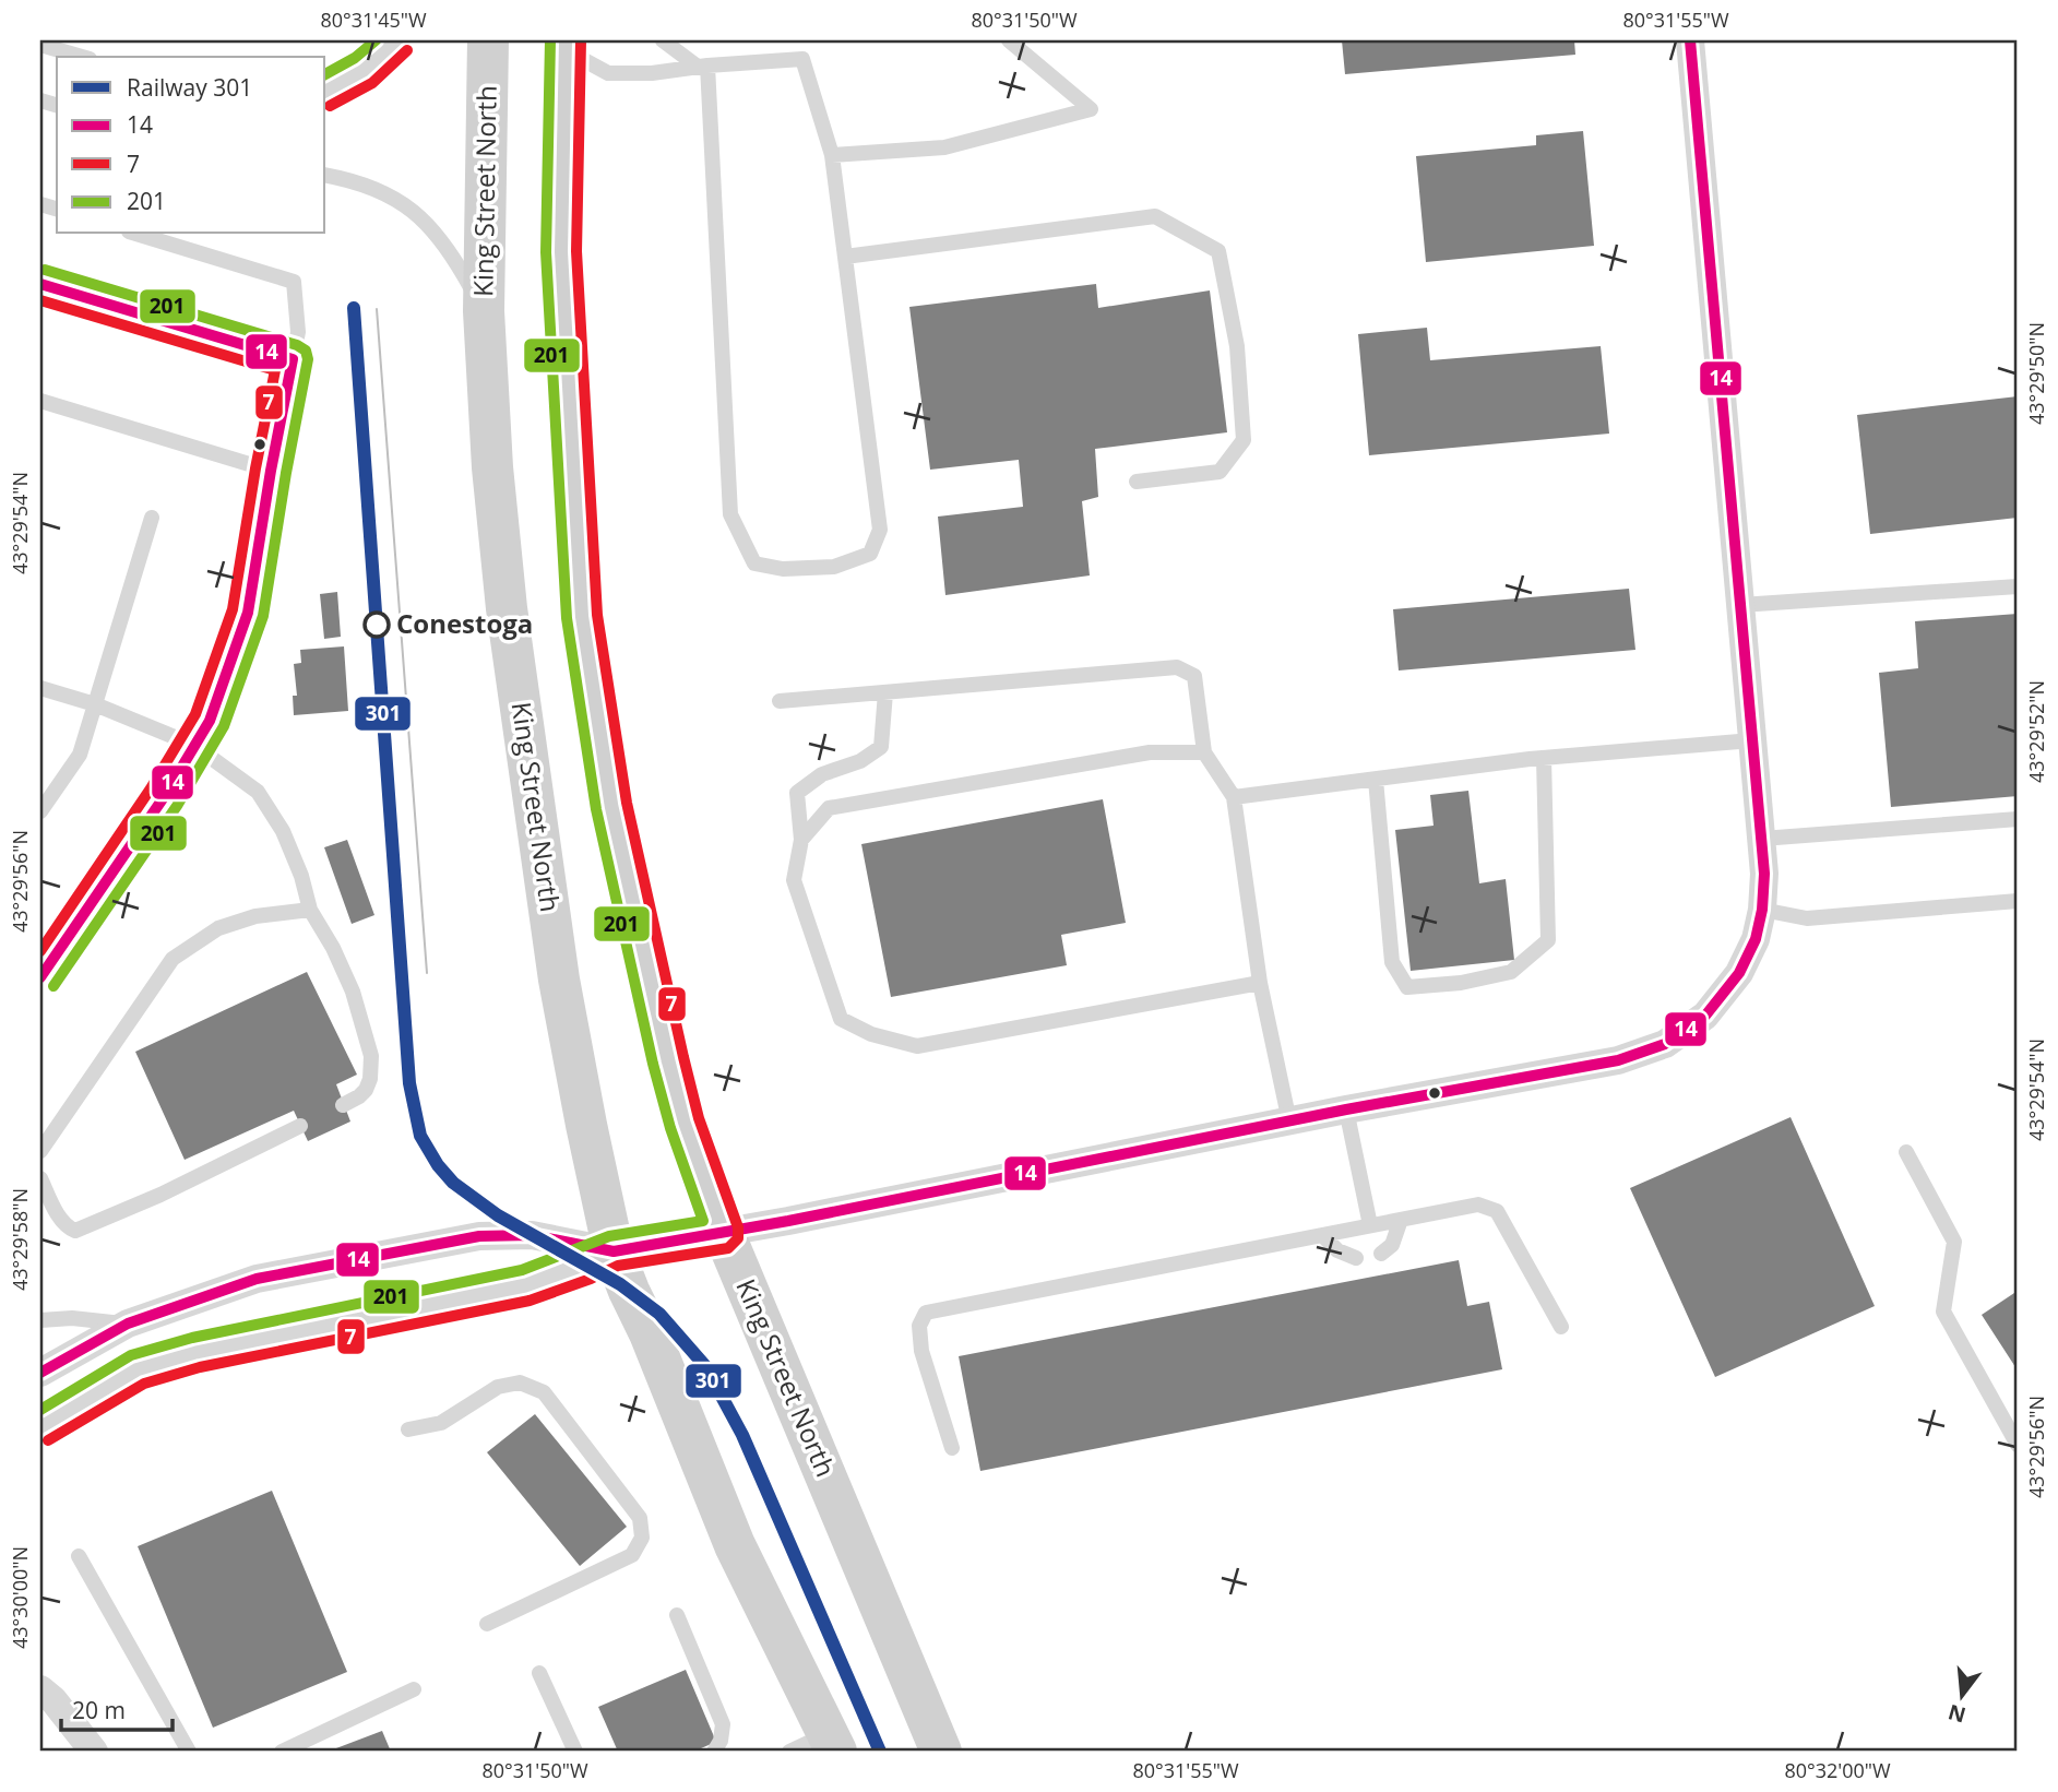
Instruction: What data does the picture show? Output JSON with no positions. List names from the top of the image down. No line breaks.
{"streets":{"main road":["King Street North"]},"places":["Conestoga"],"lines":["transit line 14","transit line 7","transit line 201","rail line 301"],"legend":["Railway 301","14","7","201"],"scale_bar":"20 m","north":"bottom","coordinates":["80°31'45\"W","80°31'50\"W","80°31'55\"W","43°29'50\"N","43°29'54\"N","43°29'52\"N","43°29'56\"N","43°29'58\"N","43°30'00\"N","80°32'00\"W"]}
